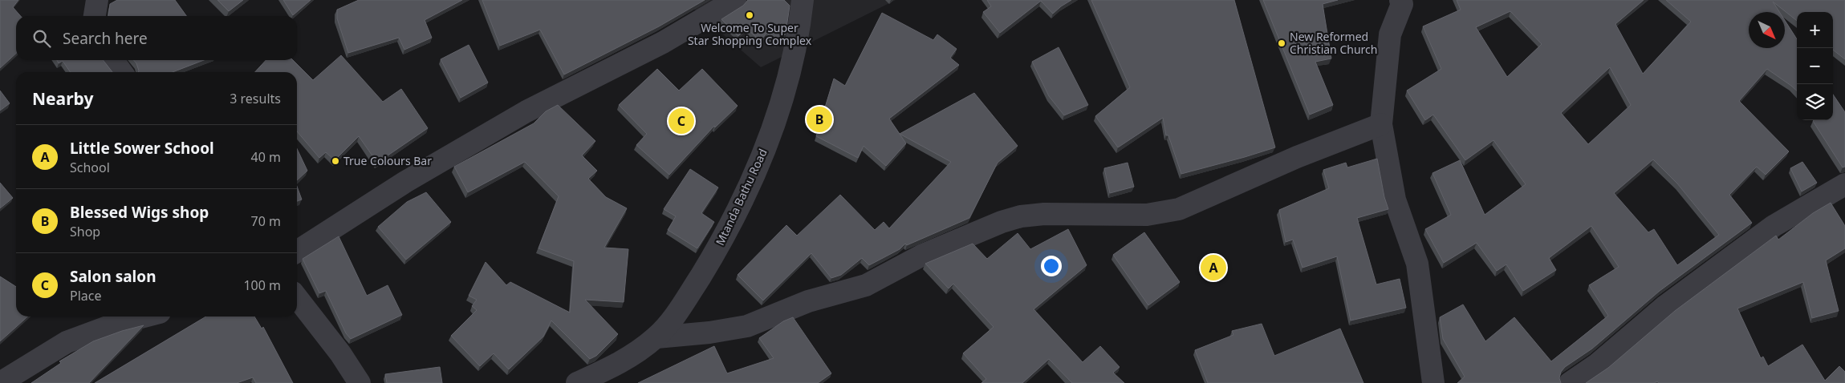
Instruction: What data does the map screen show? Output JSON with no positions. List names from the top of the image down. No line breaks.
{"streets":{"street":["Mtanda Bathu Road"]},"places":["Welcome To Super Star Shopping Complex","New Reformed Christian Church","True Colours Bar"],"north":"bottom right","page":{"map_buttons":["+","−"],"search":"Search here","heading":["Nearby","3 results"],"pins":["B","C","A"],"list":[{"mark":"A","name":"Little Sower School","note":"School","value":"40 m"},{"mark":"B","name":"Blessed Wigs shop","note":"Shop","value":"70 m"},{"mark":"C","name":"Salon salon","note":"Place","value":"100 m"}]}}
